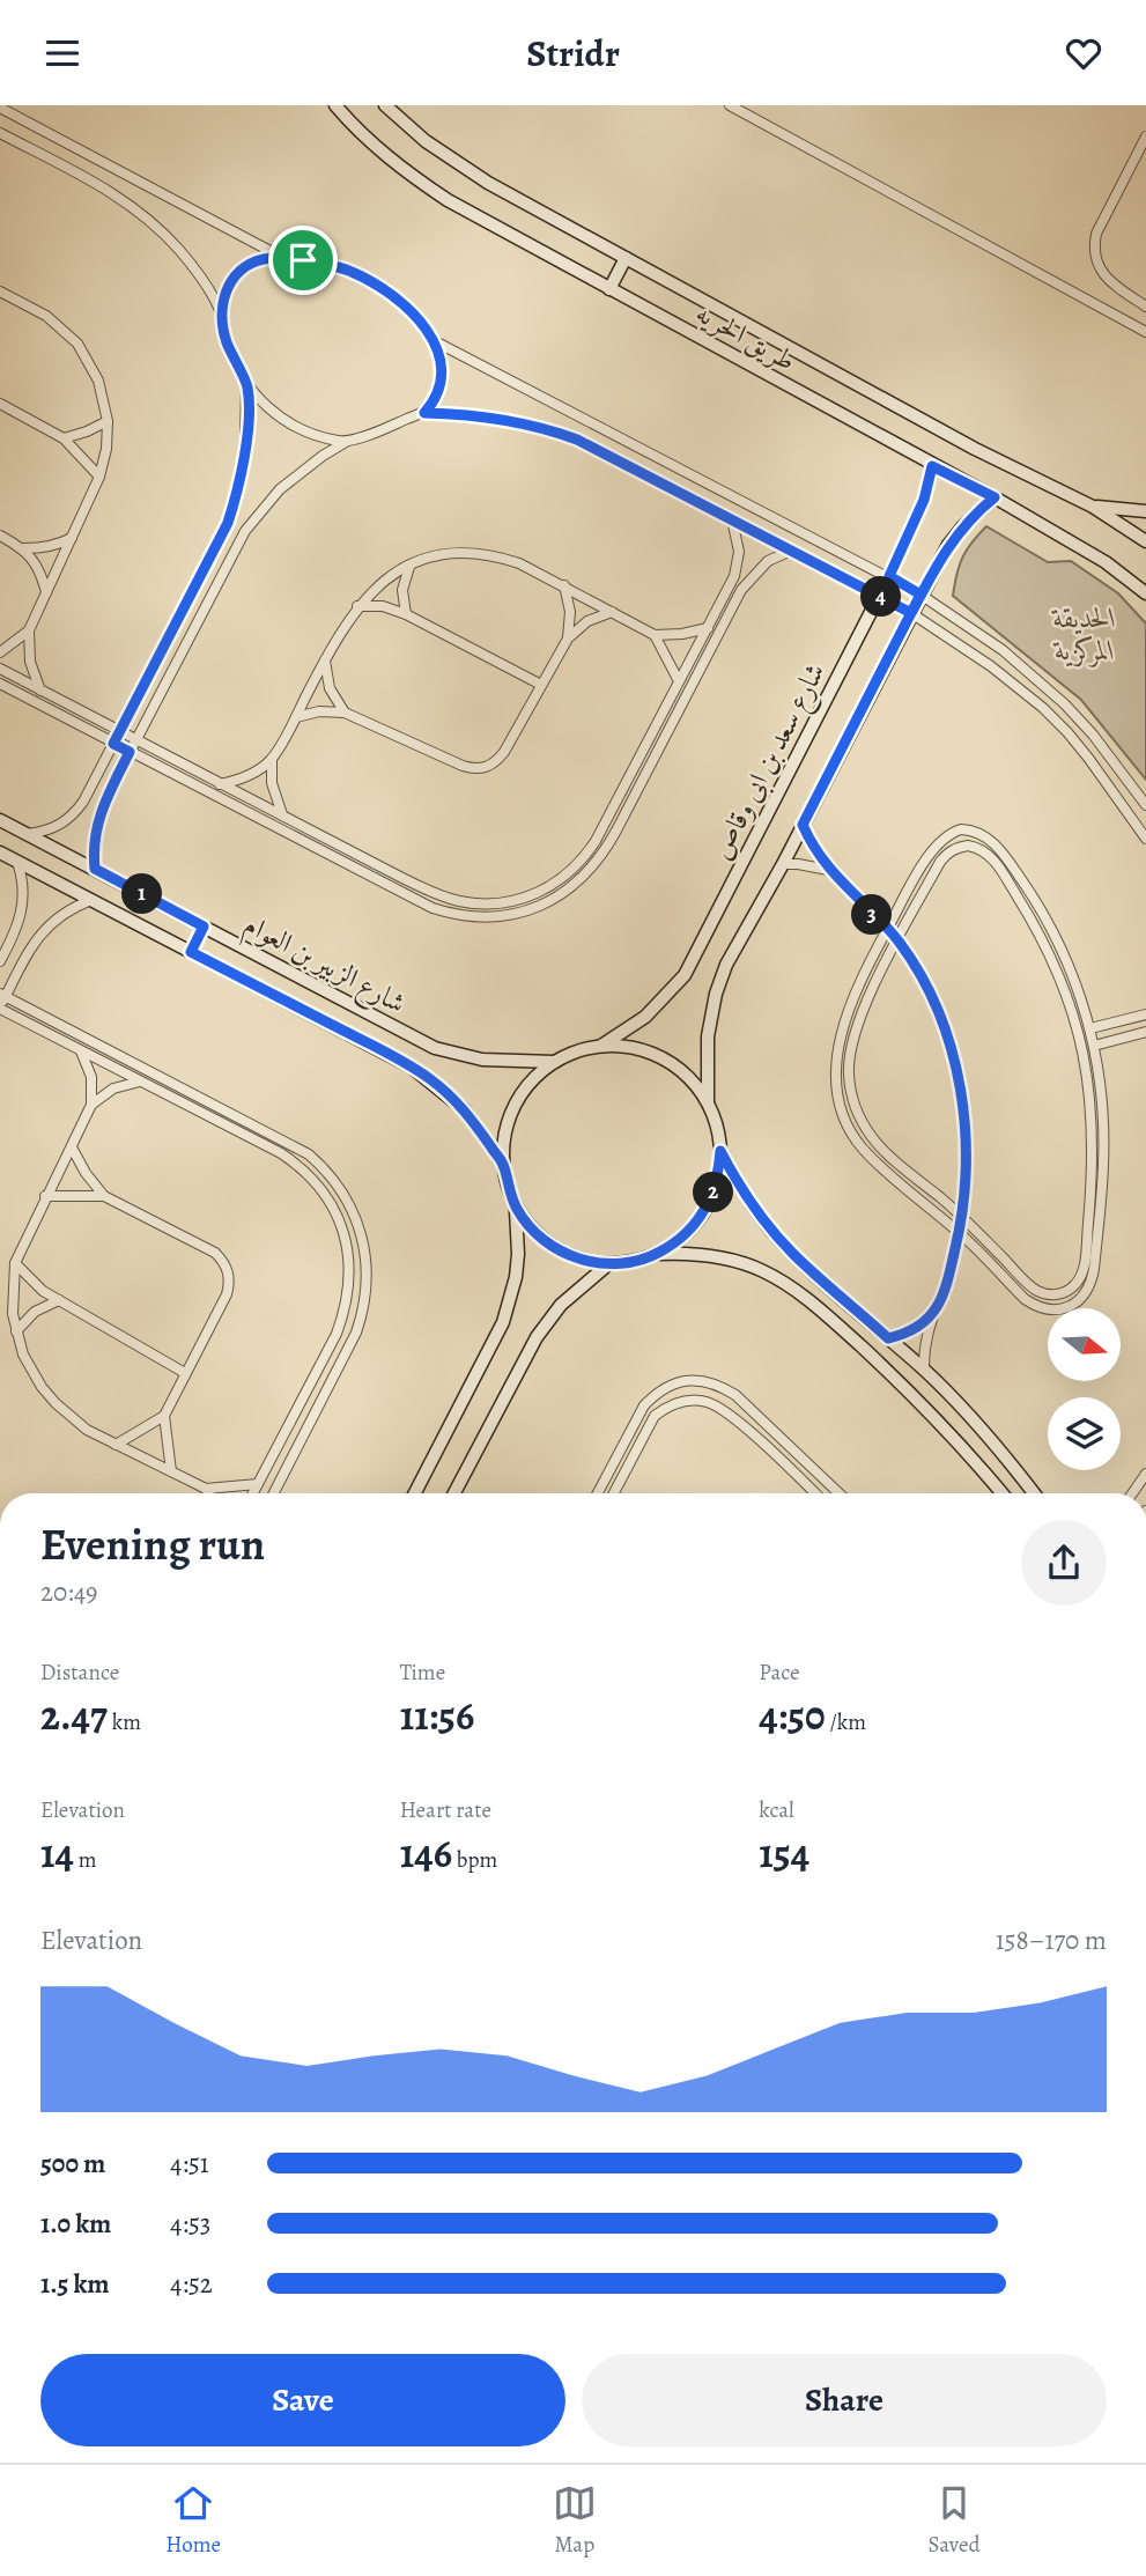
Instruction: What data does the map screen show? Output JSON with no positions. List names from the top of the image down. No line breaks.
{"streets":{"street":["طريق الحريه","شارع سعد بن ابى وقاص","شارع الزبير بن العوام"]},"crossings":[["طريق الحريه","شارع سعد بن ابى وقاص"],["شارع سعد بن ابى وقاص","شارع الزبير بن العوام"]],"parks":["الحديقة المركزية"],"north":"right","page":{"header":"Stridr","pins":["4","1","3","2"],"heading":["Evening run","20:49"],"stats":[["Distance","2.47 km"],["Time","11:56"],["Pace","4:50 /km"],["Elevation","14 m"],["Heart rate","146 bpm"],["kcal","154"]],"chart":["Elevation","158–170 m"],"list":[{"name":"500 m","note":"4:51"},{"name":"1.0 km","note":"4:53"},{"name":"1.5 km","note":"4:52"}],"buttons":["Save","Share"],"tabs":["Home","Map","Saved"]}}
